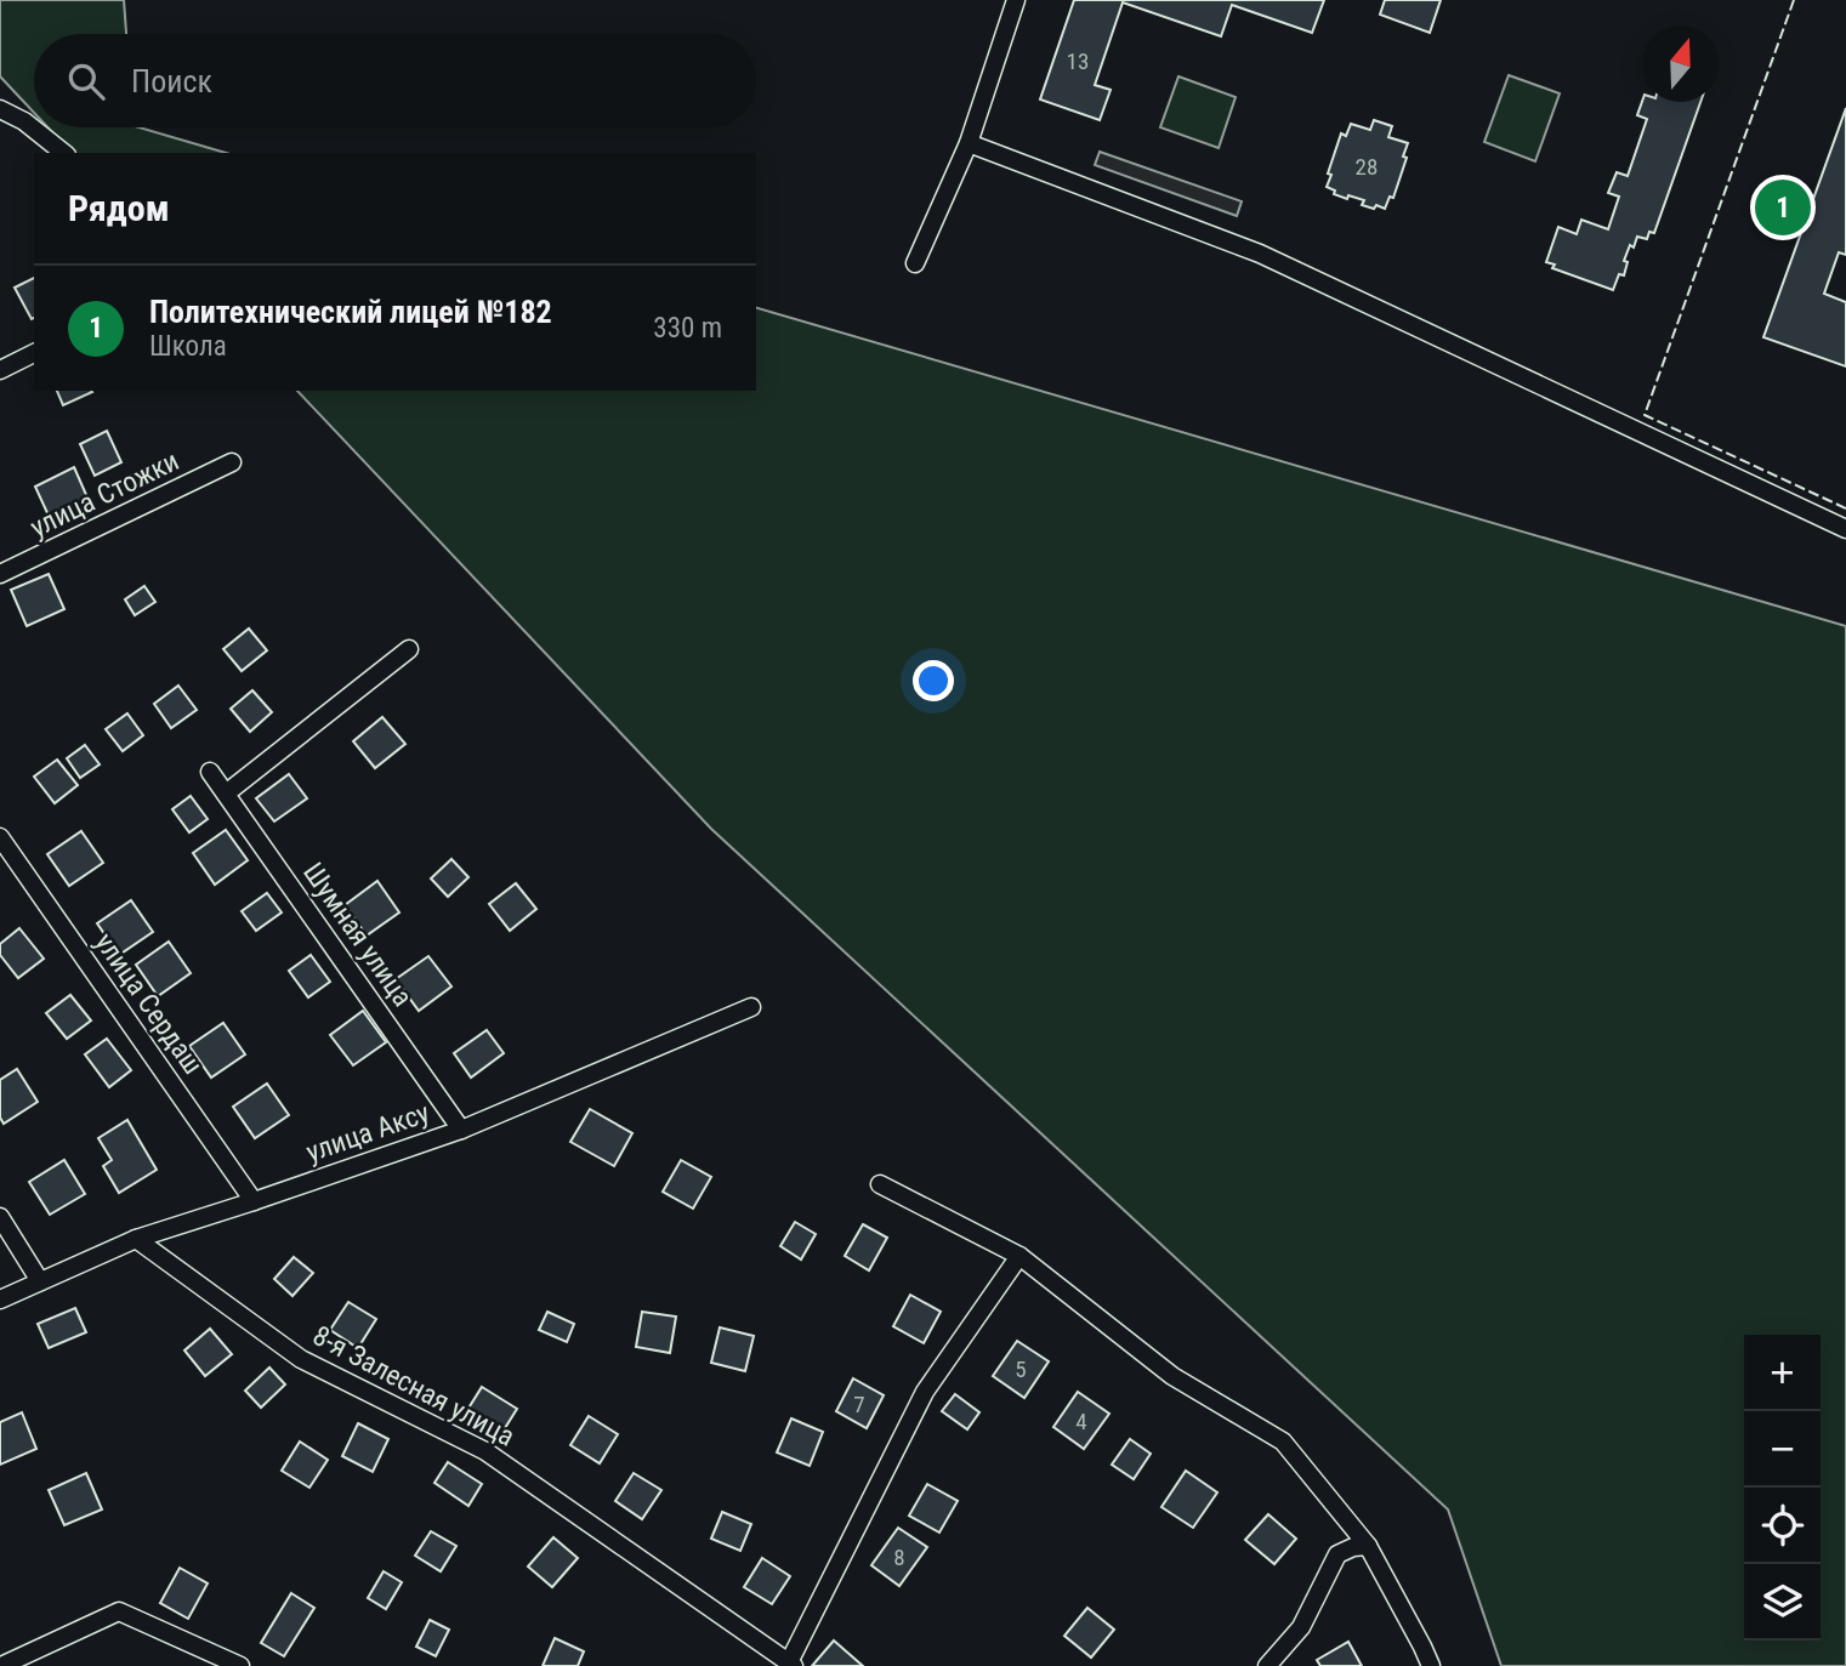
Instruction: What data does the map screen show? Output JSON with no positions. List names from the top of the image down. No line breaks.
{"streets":{"street":["улица Стожки","Шумная улица","улица Сердаш","улица Аксу","8-я Залесная улица"]},"crossings":[["Шумная улица","улица Аксу"],["улица Сердаш","улица Аксу"],["улица Аксу","8-я Залесная улица"]],"house_numbers":["13","28","5","7","4","8"],"north":"top","page":{"search":"Поиск","heading":"Рядом","pins":"1","list":[{"mark":"1","name":"Политехнический лицей №182","note":"Школа","value":"330 m"}],"map_buttons":["+","−"]}}
